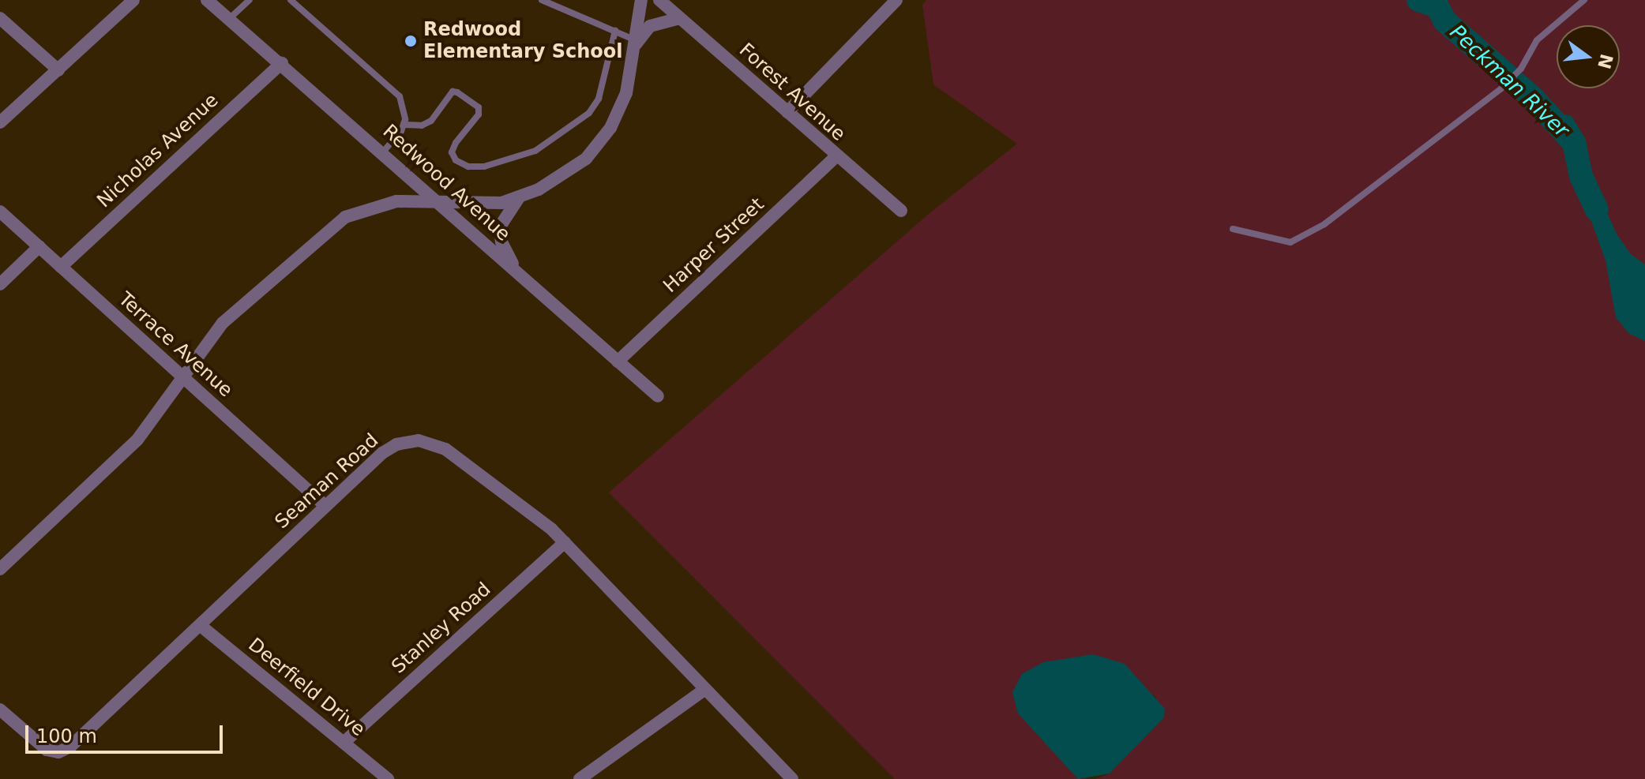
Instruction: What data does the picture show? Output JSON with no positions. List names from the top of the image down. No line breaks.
{"streets":{"street":["Forest Avenue","Nicholas Avenue","Redwood Avenue","Harper Street","Terrace Avenue","Seaman Road","Stanley Road","Deerfield Drive"]},"crossings":[["Forest Avenue","Harper Street"],["Nicholas Avenue","Redwood Avenue"],["Nicholas Avenue","Terrace Avenue"],["Redwood Avenue","Harper Street"],["Terrace Avenue","Seaman Road"],["Seaman Road","Stanley Road"],["Seaman Road","Deerfield Drive"],["Stanley Road","Deerfield Drive"]],"water":["Peckman River"],"places":["Redwood Elementary School"],"scale_bar":"100 m","north":"right"}
